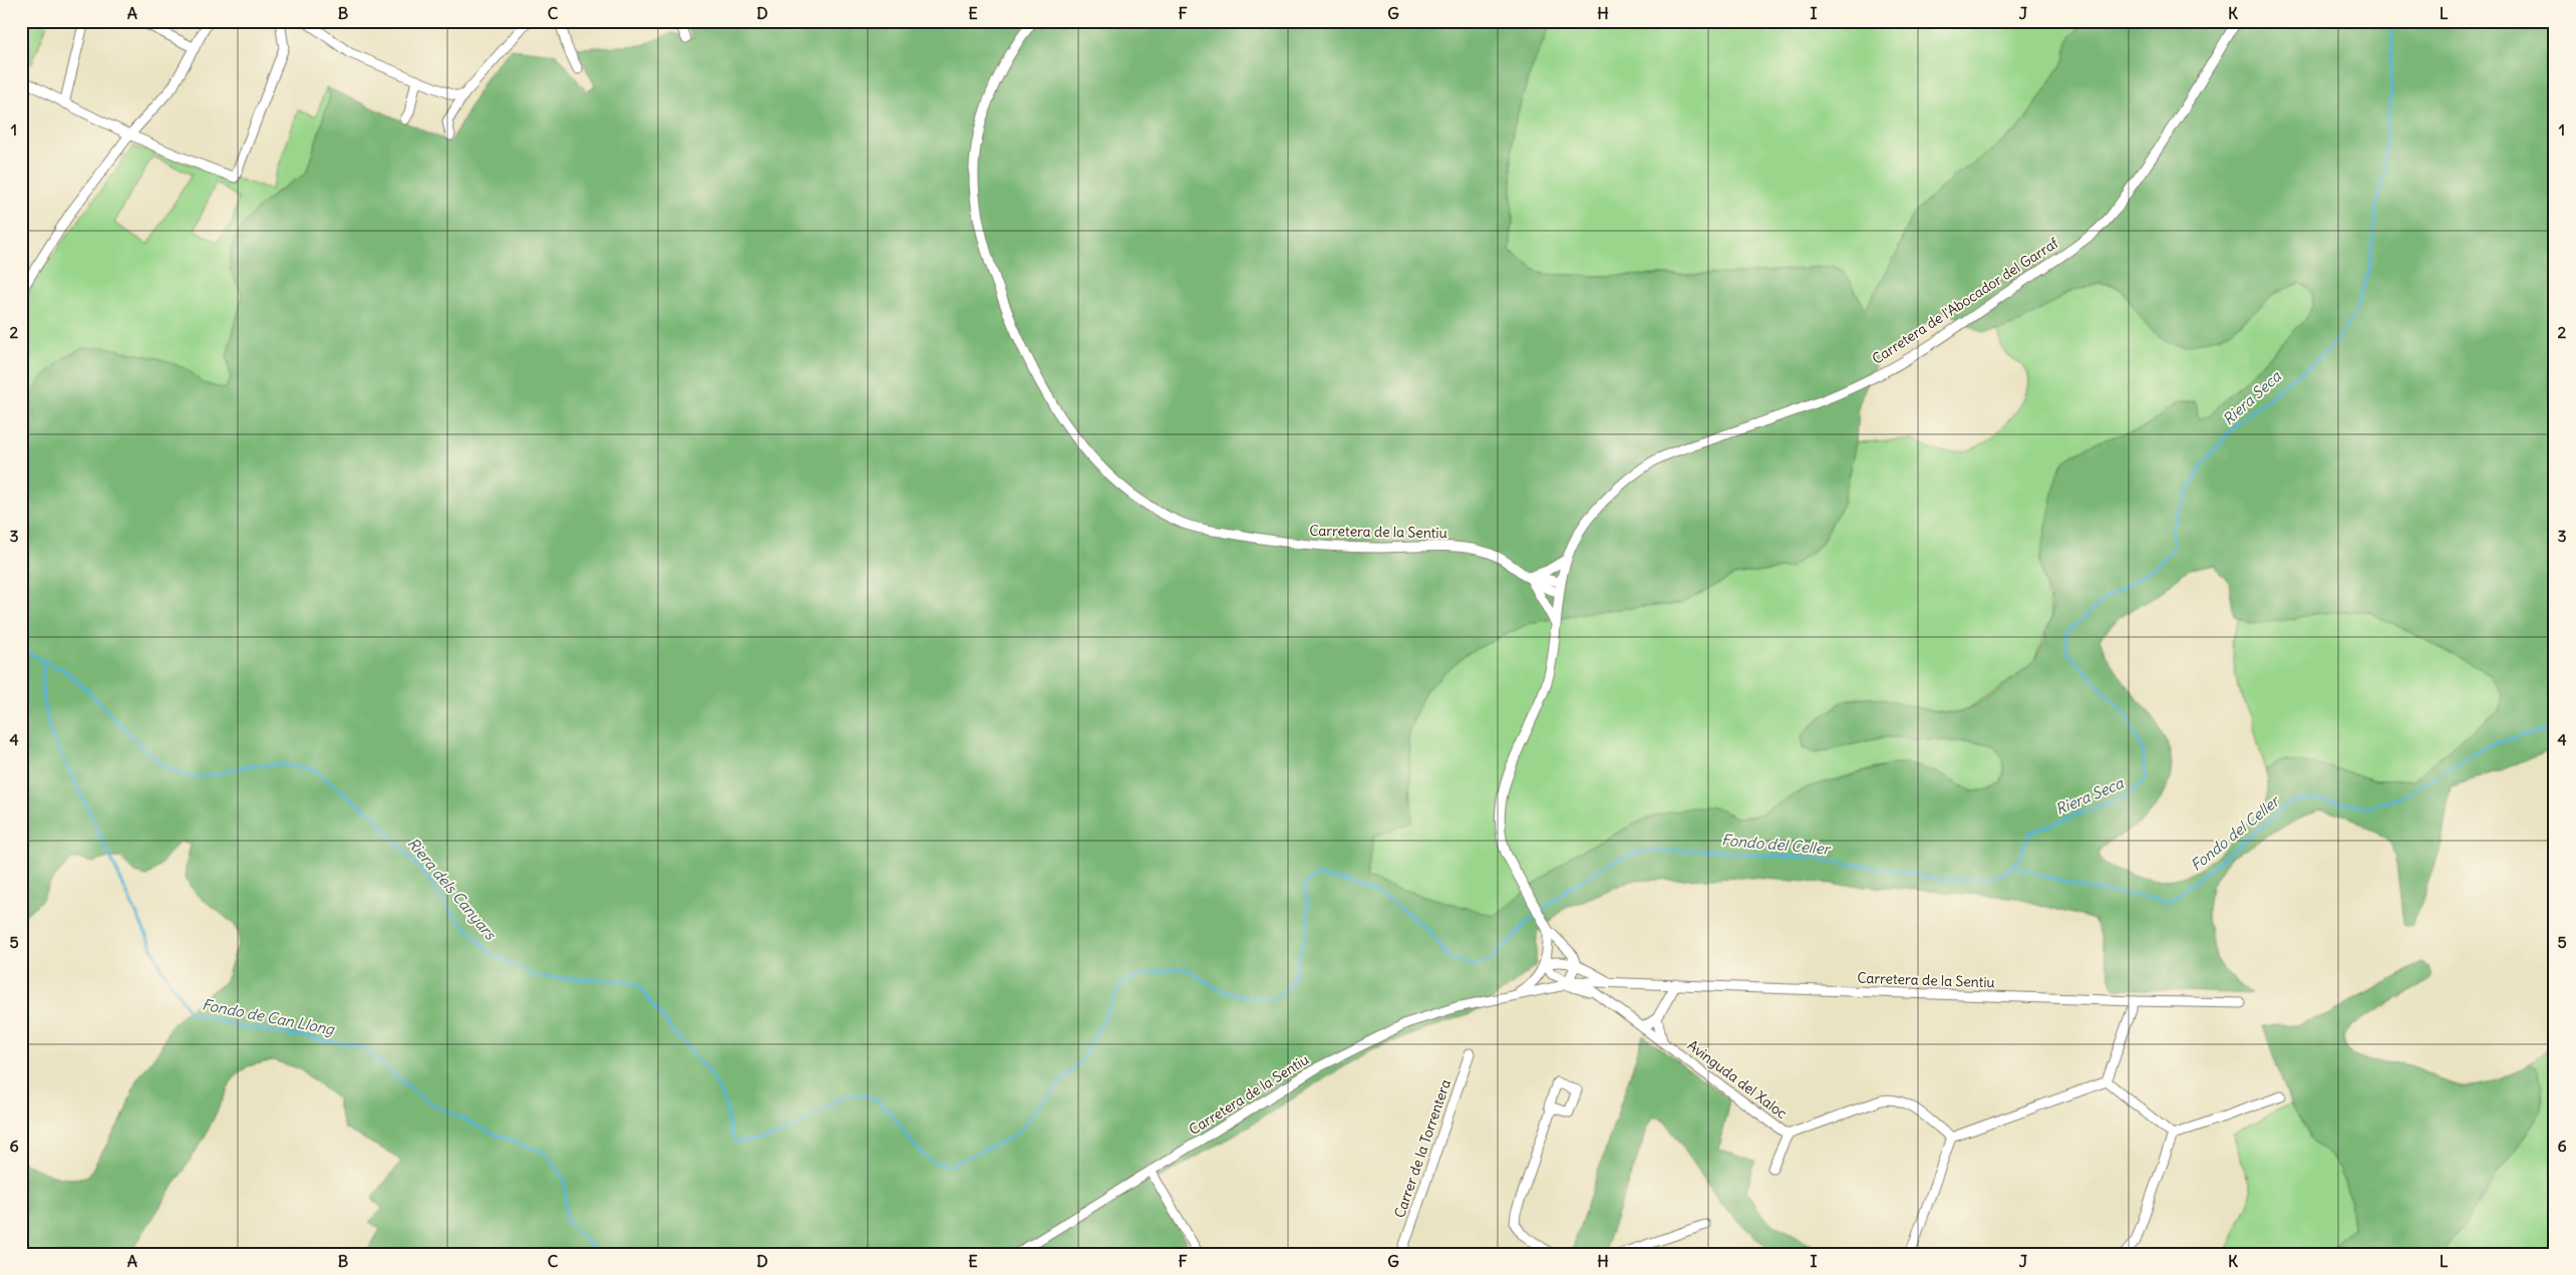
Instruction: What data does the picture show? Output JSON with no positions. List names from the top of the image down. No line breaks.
{"streets":{"street":["Carretera de l'Abocador del Garraf","Carretera de la Sentiu","Avinguda del Xaloc","Carrer de la Torrentera"]},"crossings":[["Carretera de l'Abocador del Garraf","Carretera de la Sentiu"],["Carretera de la Sentiu","Avinguda del Xaloc"]],"water":["Riera Seca","Fondo del Celler","Riera dels Canyars","Fondo de Can Llong"],"grid":{"columns":["A","B","C","D","E","F","G","H","I","J","K","L"],"rows":["1","2","3","4","5","6"]}}
